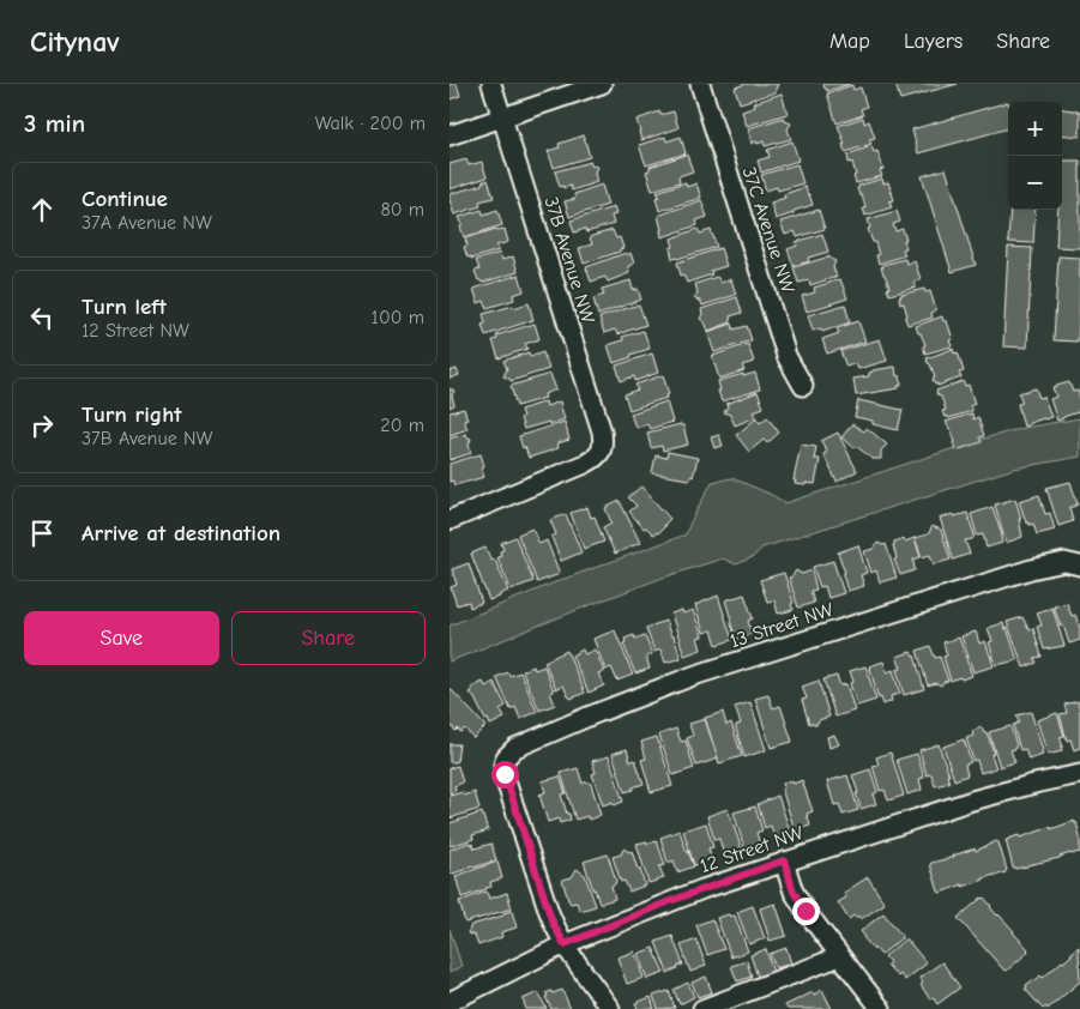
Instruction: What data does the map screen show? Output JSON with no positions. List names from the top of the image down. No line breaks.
{"streets":{"street":["37C Avenue NW","37B Avenue NW","13 Street NW","12 Street NW"]},"crossings":[["13 Street NW","12 Street NW"]],"page":{"header":"Citynav","nav":["Map","Layers","Share"],"heading":["3 min","Walk · 200 m"],"map_buttons":["+","−"],"list":[["Continue","37A Avenue NW","80 m"],["Turn left","12 Street NW","100 m"],["Turn right","37B Avenue NW","20 m"],"Arrive at destination"],"buttons":["Save","Share"]}}
